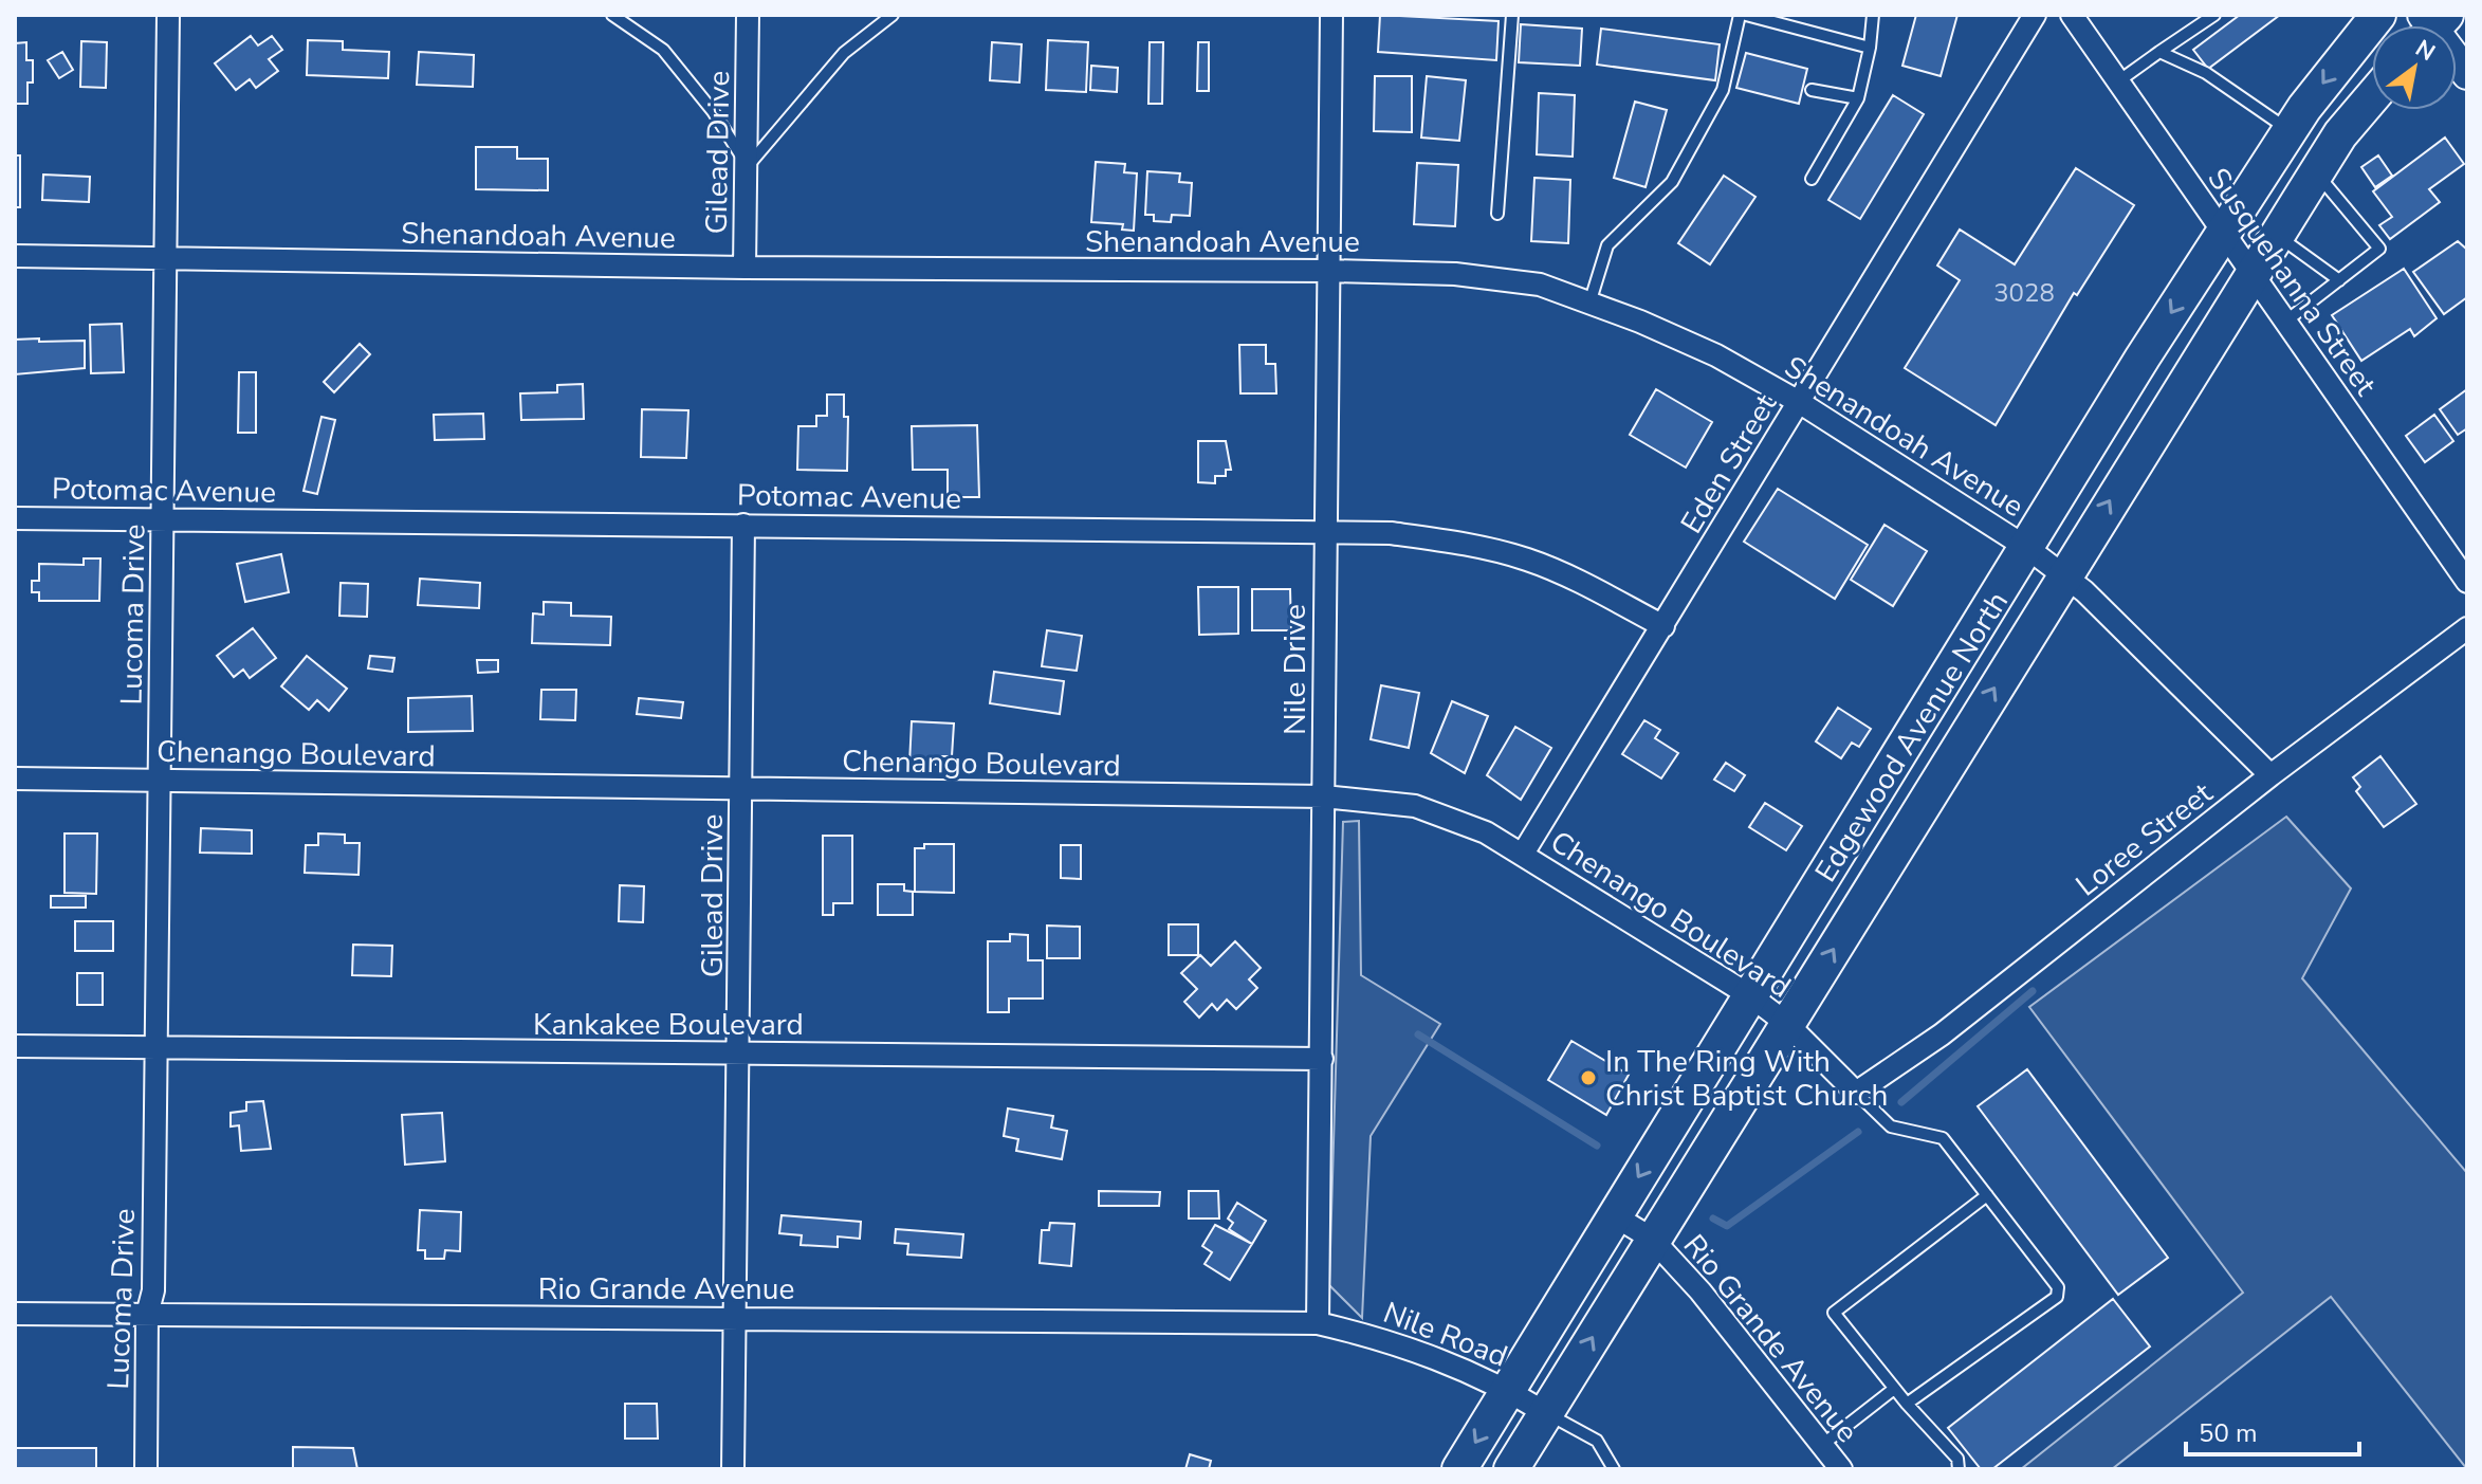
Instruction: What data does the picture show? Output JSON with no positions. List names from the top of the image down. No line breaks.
{"streets":{"main road":["Edgewood Avenue North"],"street":["Gilead Drive","Shenandoah Avenue","Susquehanna Street","Eden Street","Potomac Avenue","Lucoma Drive","Nile Drive","Chenango Boulevard","Loree Street","Kankakee Boulevard","Rio Grande Avenue","Nile Road"]},"crossings":[["Gilead Drive","Shenandoah Avenue"],["Gilead Drive","Potomac Avenue"],["Gilead Drive","Chenango Boulevard"],["Gilead Drive","Kankakee Boulevard"],["Gilead Drive","Rio Grande Avenue"],["Shenandoah Avenue","Eden Street"],["Shenandoah Avenue","Lucoma Drive"],["Shenandoah Avenue","Nile Drive"],["Shenandoah Avenue","Edgewood Avenue North"],["Shenandoah Avenue","Loree Street"],["Susquehanna Street","Edgewood Avenue North"],["Eden Street","Potomac Avenue"],["Eden Street","Chenango Boulevard"],["Potomac Avenue","Lucoma Drive"],["Potomac Avenue","Nile Drive"],["Lucoma Drive","Chenango Boulevard"],["Lucoma Drive","Kankakee Boulevard"],["Lucoma Drive","Rio Grande Avenue"],["Nile Drive","Chenango Boulevard"],["Nile Drive","Kankakee Boulevard"],["Nile Drive","Rio Grande Avenue"],["Nile Drive","Nile Road"],["Edgewood Avenue North","Chenango Boulevard"],["Edgewood Avenue North","Rio Grande Avenue"],["Edgewood Avenue North","Nile Road"],["Chenango Boulevard","Loree Street"],["Rio Grande Avenue","Nile Road"]],"places":["In The Ring With Christ Baptist Church"],"house_numbers":["3028"],"scale_bar":"50 m","north":"top right"}
